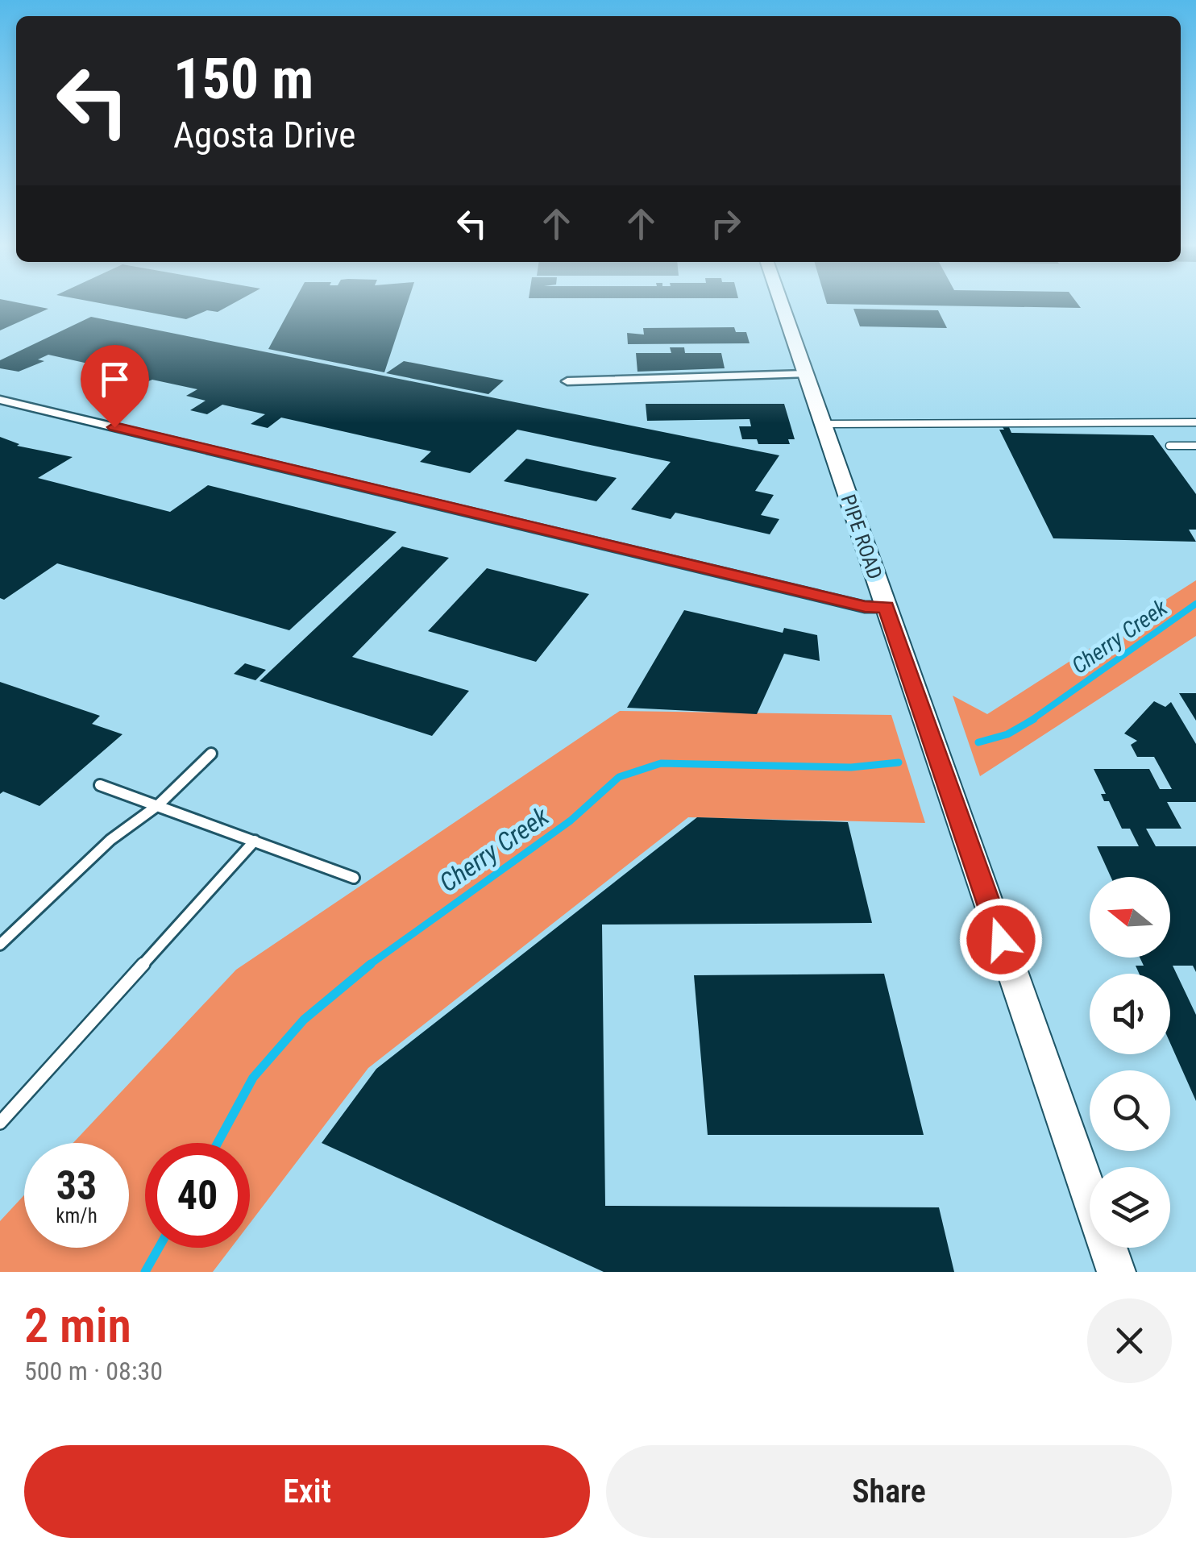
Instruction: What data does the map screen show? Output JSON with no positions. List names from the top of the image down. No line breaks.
{"streets":{"street":["PIPE ROAD"]},"water":["Cherry Creek"],"north":"left","page":{"turn":["150 m","Agosta Drive"],"speed":"33 km/h","limit":"40","heading":["2 min","500 m · 08:30"],"buttons":["Exit","Share"]}}
